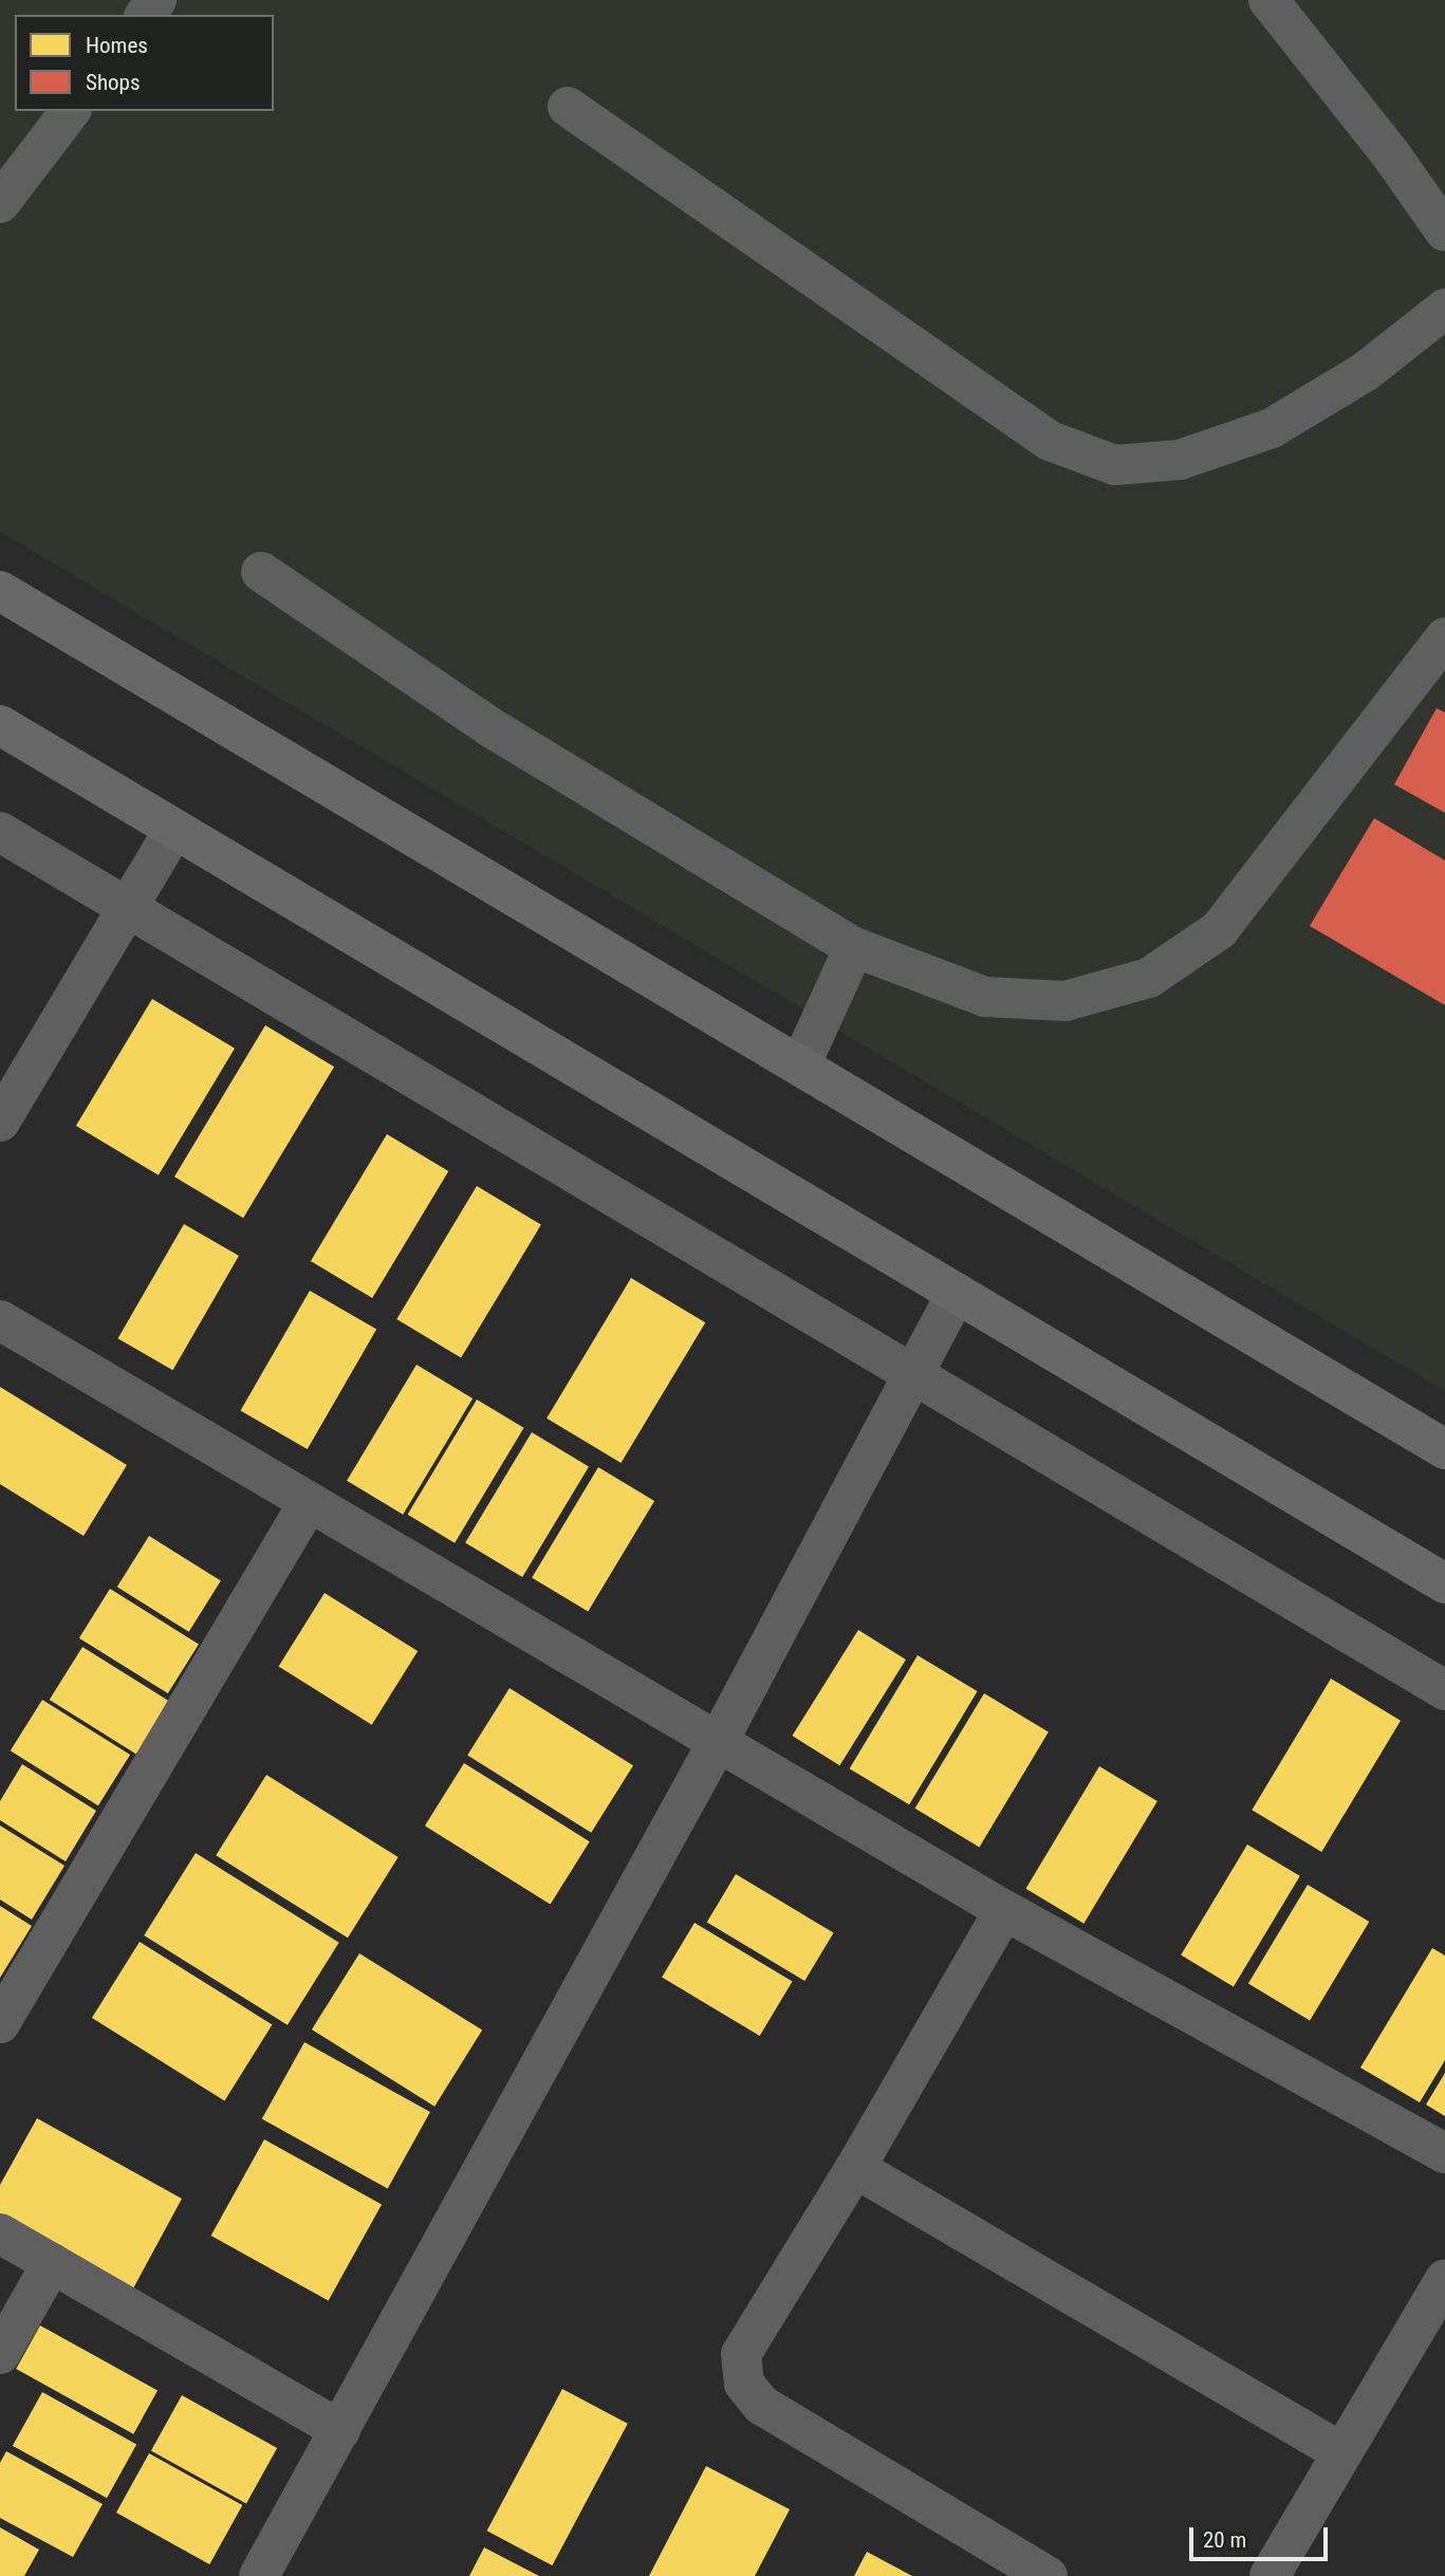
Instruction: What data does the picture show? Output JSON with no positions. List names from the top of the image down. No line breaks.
{"legend":["Homes","Shops"],"scale_bar":"20 m"}
